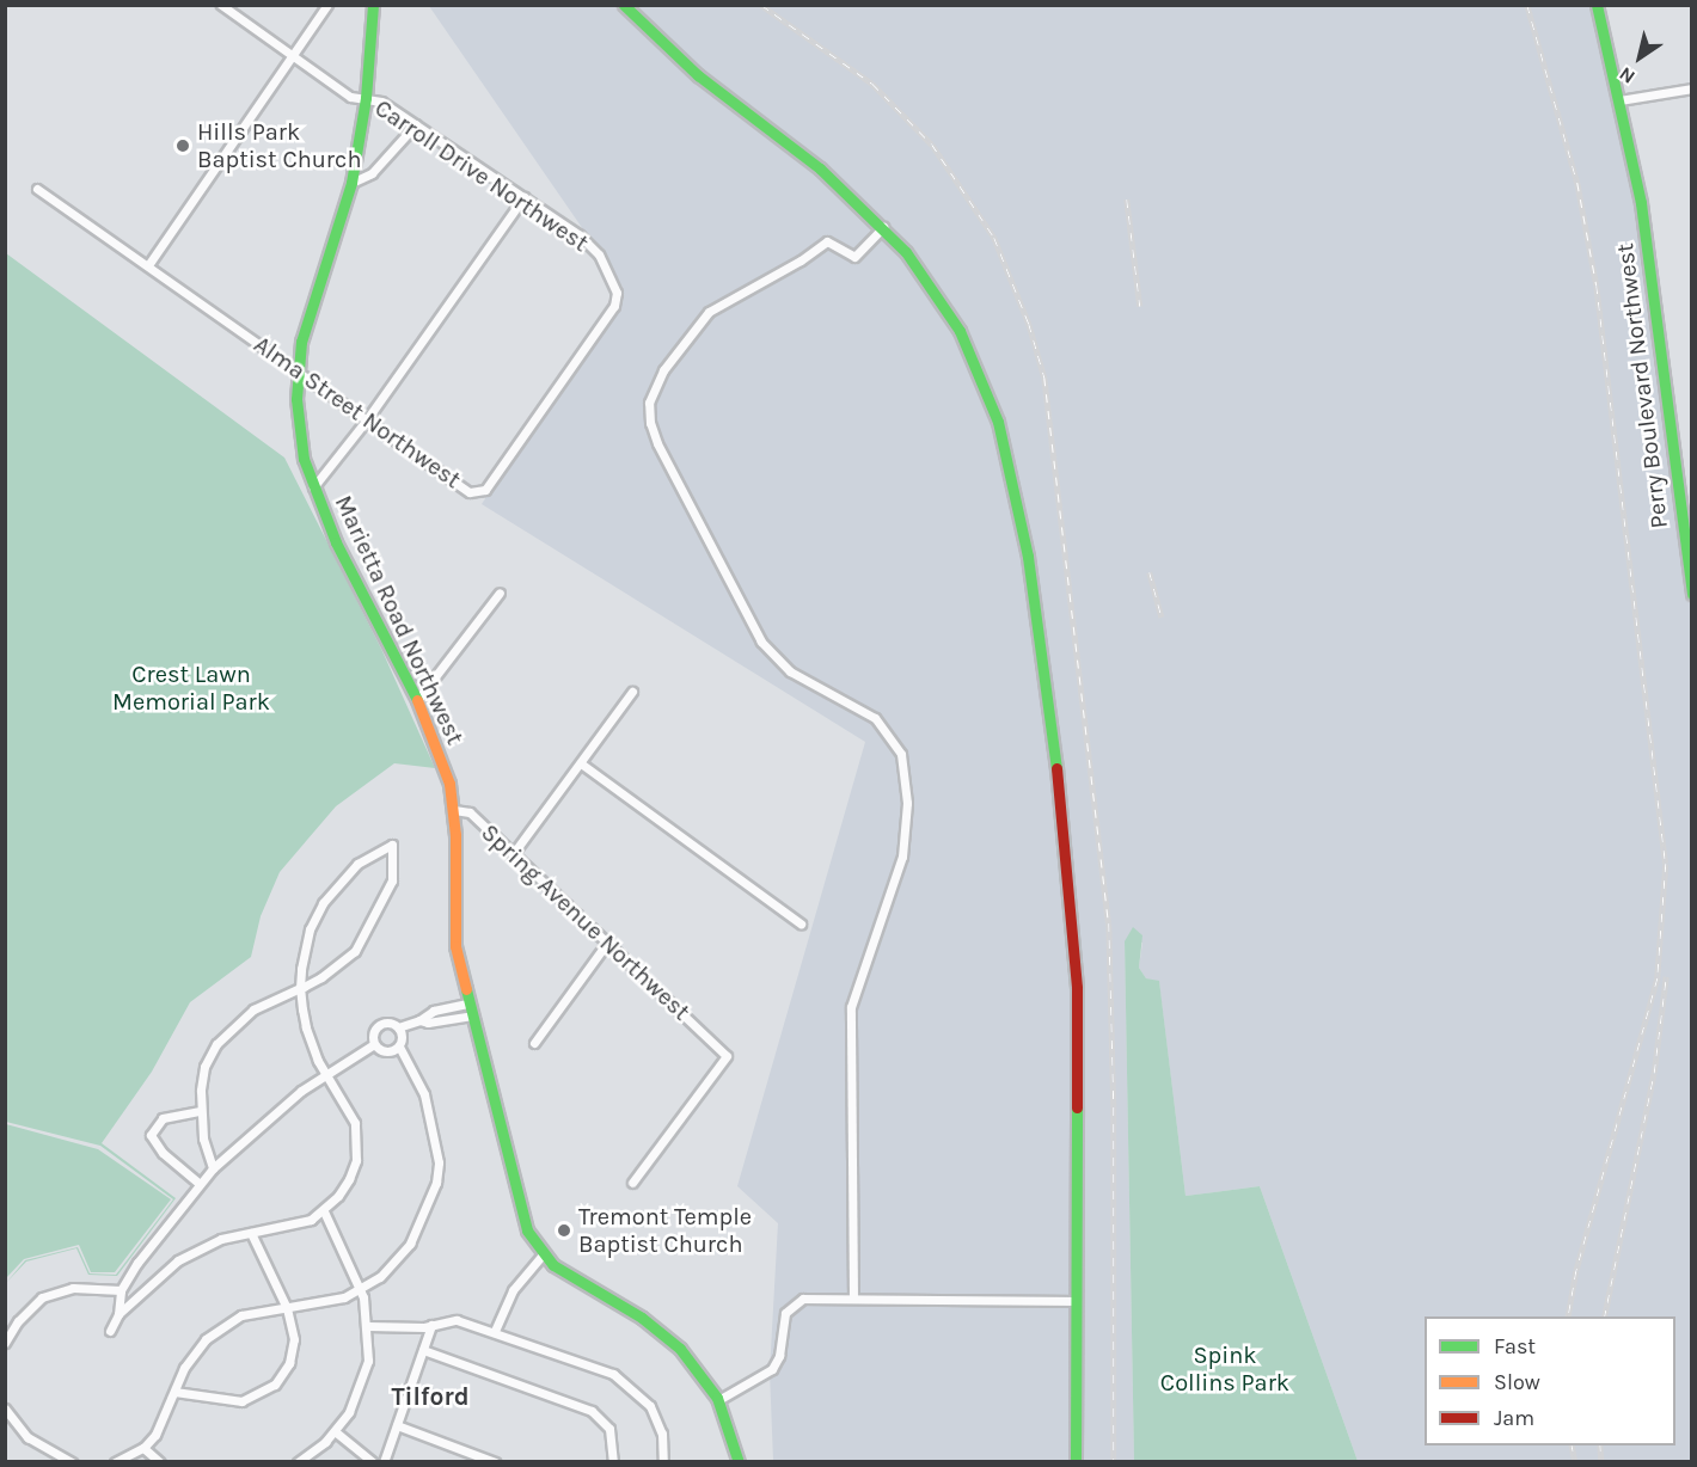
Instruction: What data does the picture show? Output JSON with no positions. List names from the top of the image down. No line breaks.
{"streets":{"street":["Carroll Drive Northwest","Perry Boulevard Northwest","Alma Street Northwest","Marietta Road Northwest","Spring Avenue Northwest"]},"crossings":[["Carroll Drive Northwest","Alma Street Northwest"],["Carroll Drive Northwest","Marietta Road Northwest"],["Alma Street Northwest","Marietta Road Northwest"],["Marietta Road Northwest","Spring Avenue Northwest"]],"districts":["Tilford"],"parks":["Crest Lawn Memorial Park","Spink Collins Park"],"places":["Hills Park Baptist Church","Tremont Temple Baptist Church"],"legend":["Fast","Slow","Jam"],"north":"bottom left"}
